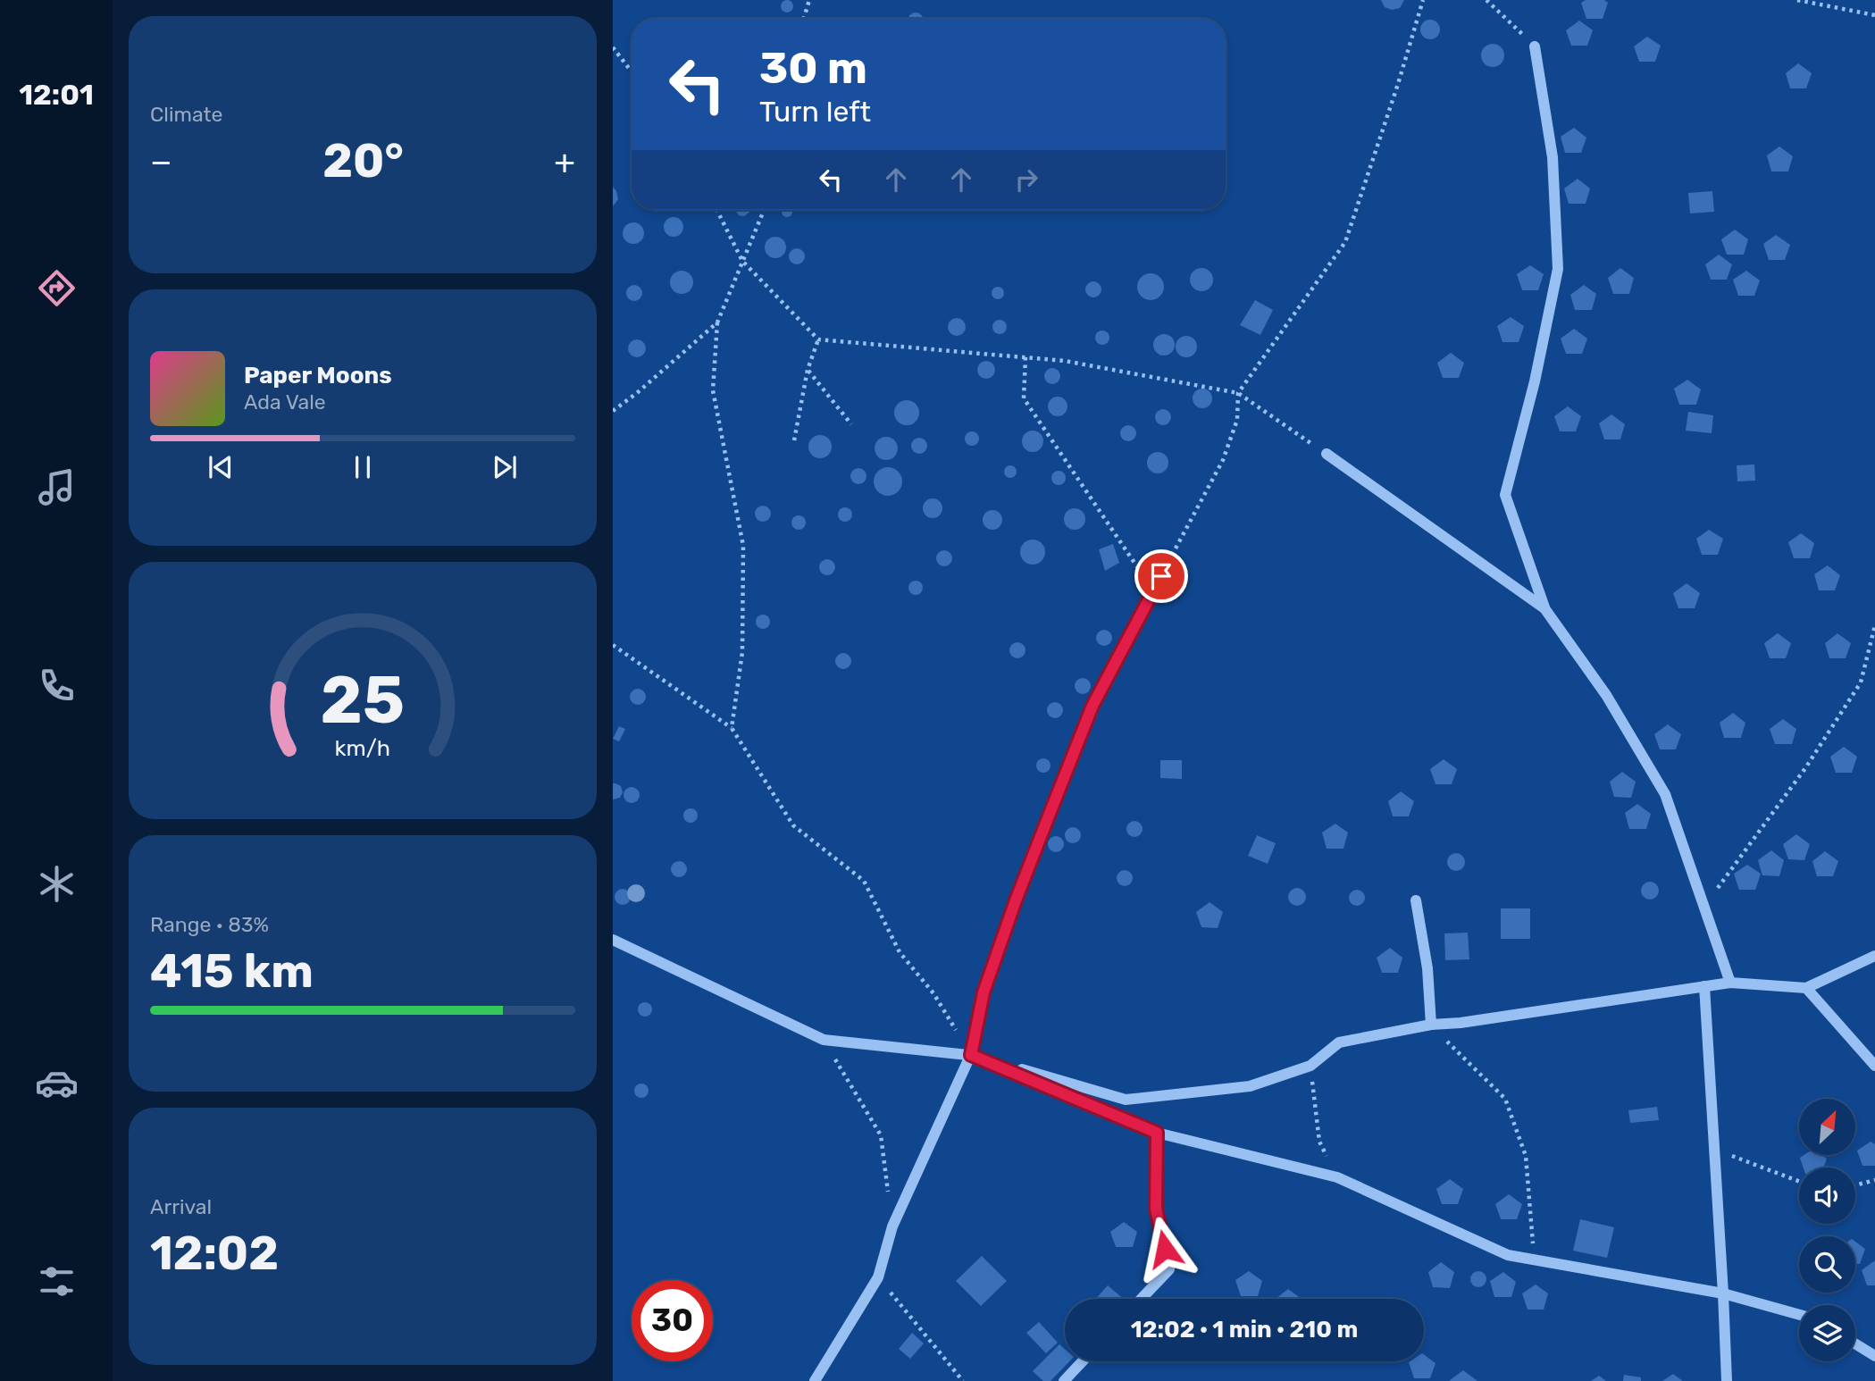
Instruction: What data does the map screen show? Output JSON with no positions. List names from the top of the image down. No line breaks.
{"north":"top right","page":{"tabs":"12:01","tile":["Climate",["Range · 83%","415 km"],["Arrival","12:02"]],"turn":["30 m","Turn left"],"heat":["−","20°","+"],"song":["Paper Moons","Ada Vale"],"limit":"30","trip":"12:02 · 1 min · 210 m","gauge":["25","km/h"]}}
